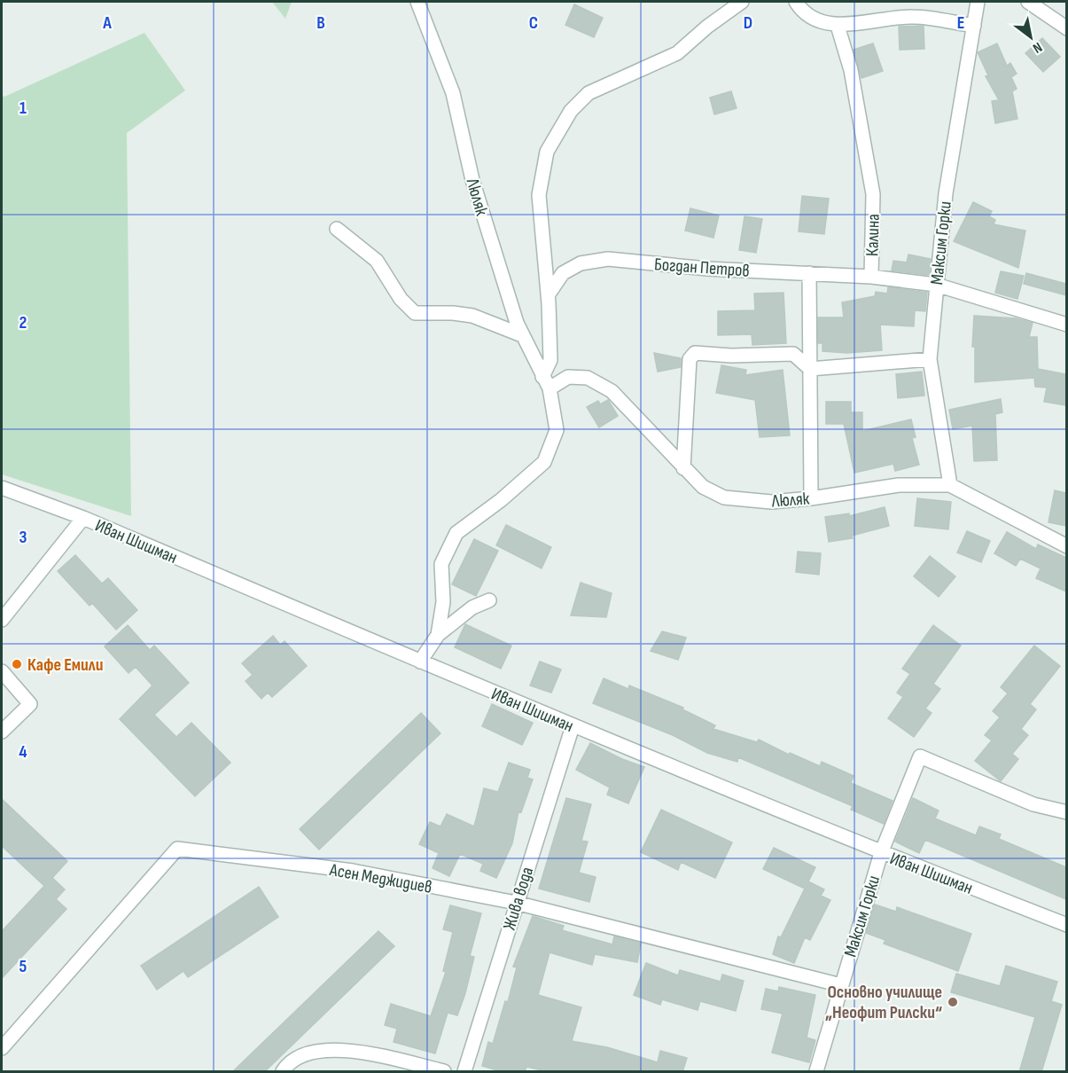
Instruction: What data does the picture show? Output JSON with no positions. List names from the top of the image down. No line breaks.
{"streets":{"street":["Люляк","Калина","Максим Горки","Богдан Петров","Иван Шишман","Асен Меджидиев","Жива вода"]},"crossings":[["Люляк","Максим Горки"],["Люляк","Иван Шишман"],["Калина","Максим Горки"],["Калина","Богдан Петров"],["Максим Горки","Иван Шишман"],["Максим Горки","Асен Меджидиев"],["Иван Шишман","Жива вода"],["Асен Меджидиев","Жива вода"]],"places":["Кафе Емили","Основно училище „Неофит Рилски“"],"north":"bottom right","grid":{"columns":["A","B","C","D","E"],"rows":["1","2","3","4","5"]}}
